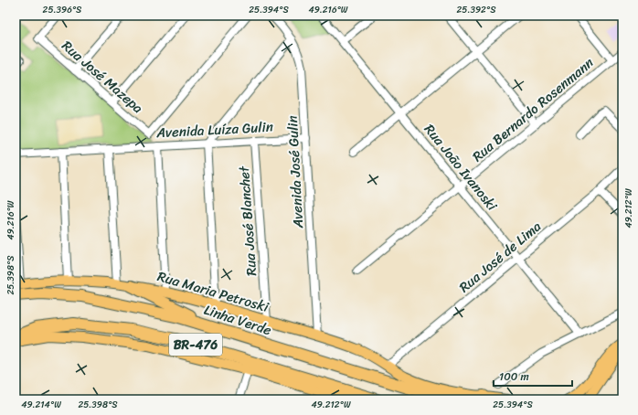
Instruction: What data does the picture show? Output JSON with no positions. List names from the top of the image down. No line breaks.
{"streets":{"highway":["Linha Verde","BR-476"],"main road":["Rua Maria Petroski"],"street":["Rua José Mazepa","Rua Bernardo Rosenmann","Avenida Luíza Gulin","Rua João Ivanoski","Avenida José Gulin","Rua José Blanchet","Rua José de Lima"]},"crossings":[["Rua Bernardo Rosenmann","Rua João Ivanoski"],["Avenida Luíza Gulin","Avenida José Gulin"],["Avenida Luíza Gulin","Rua José Blanchet"],["Rua João Ivanoski","Rua José de Lima"],["Avenida José Gulin","Rua Maria Petroski"],["Rua José Blanchet","Rua Maria Petroski"],["Rua José de Lima","Rua Maria Petroski"]],"scale_bar":"100 m","coordinates":["25.396°S","25.394°S","49.216°W","25.392°S","49.212°W","25.398°S","49.214°W"]}
